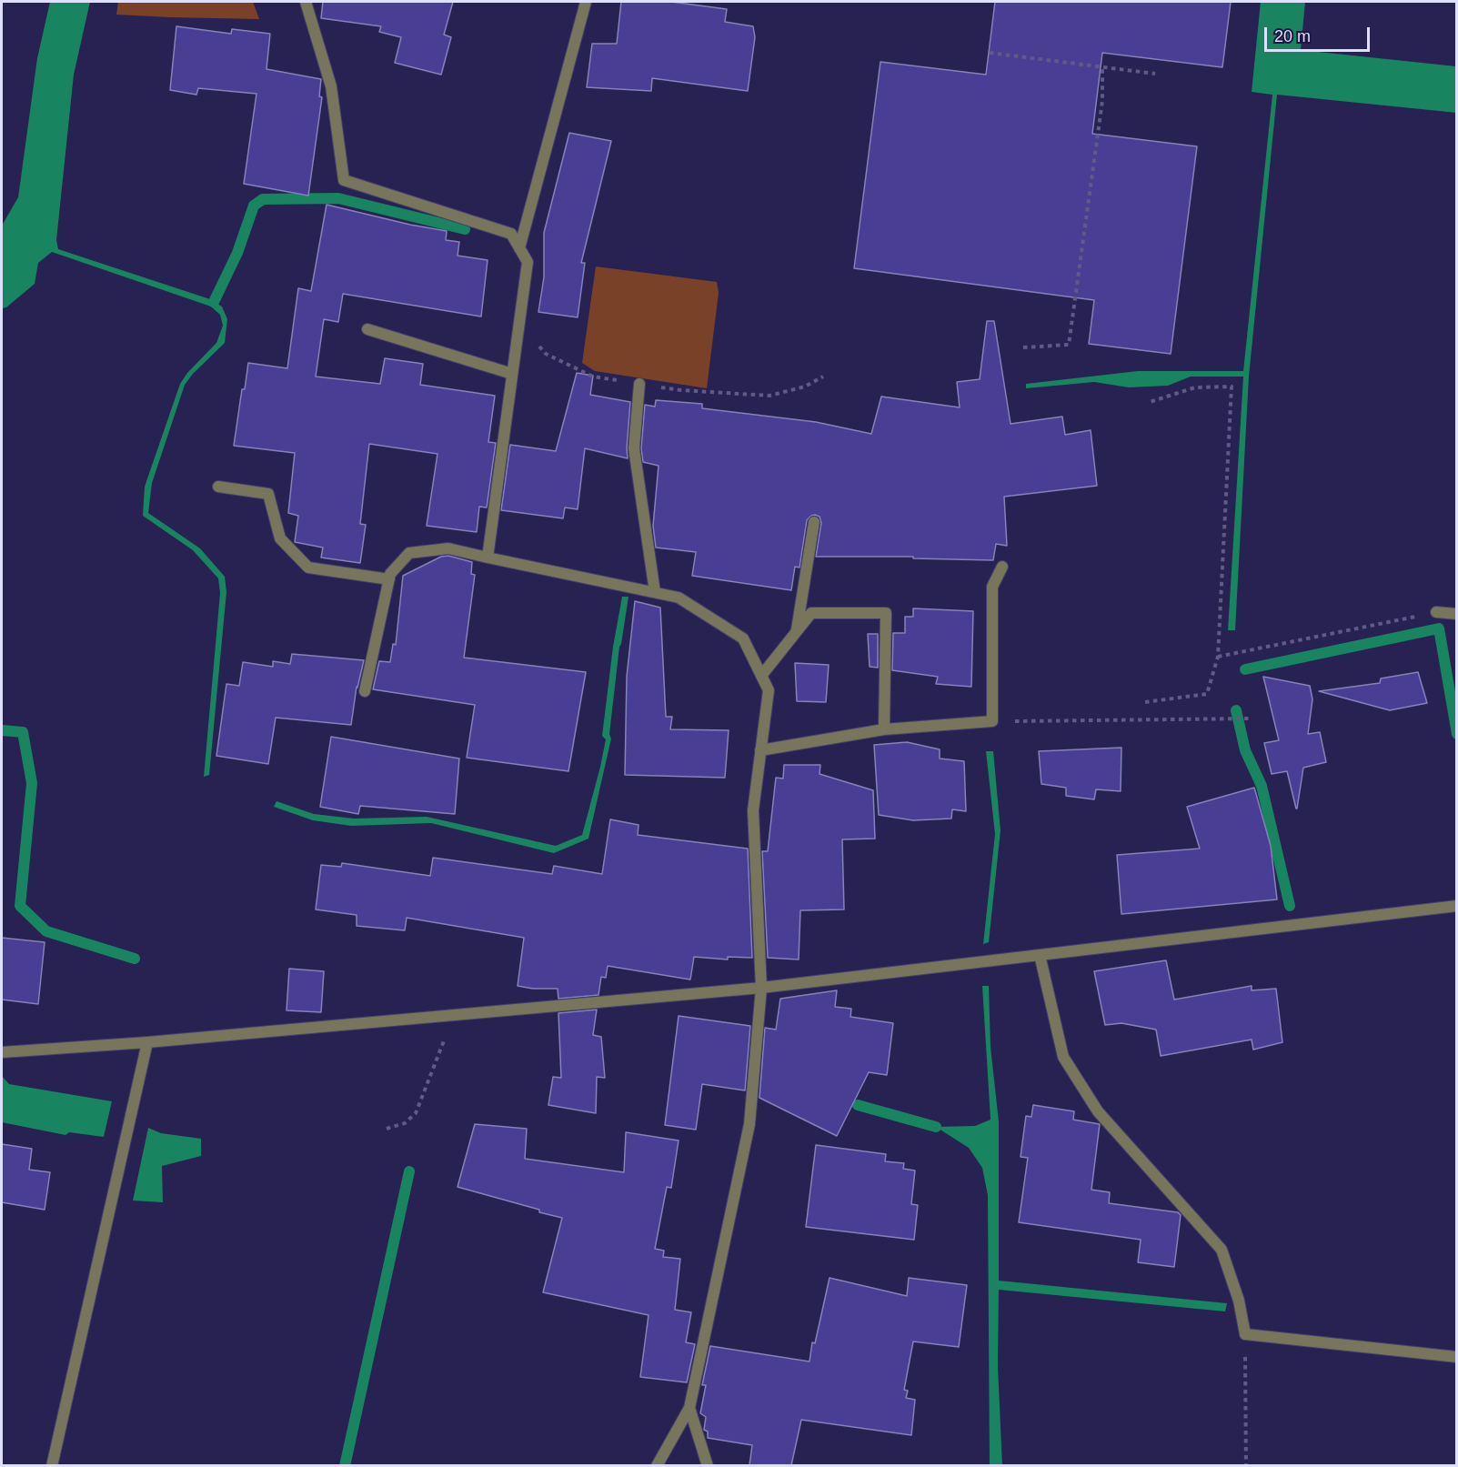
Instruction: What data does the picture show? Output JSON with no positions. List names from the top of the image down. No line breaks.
{"scale_bar":"20 m"}
